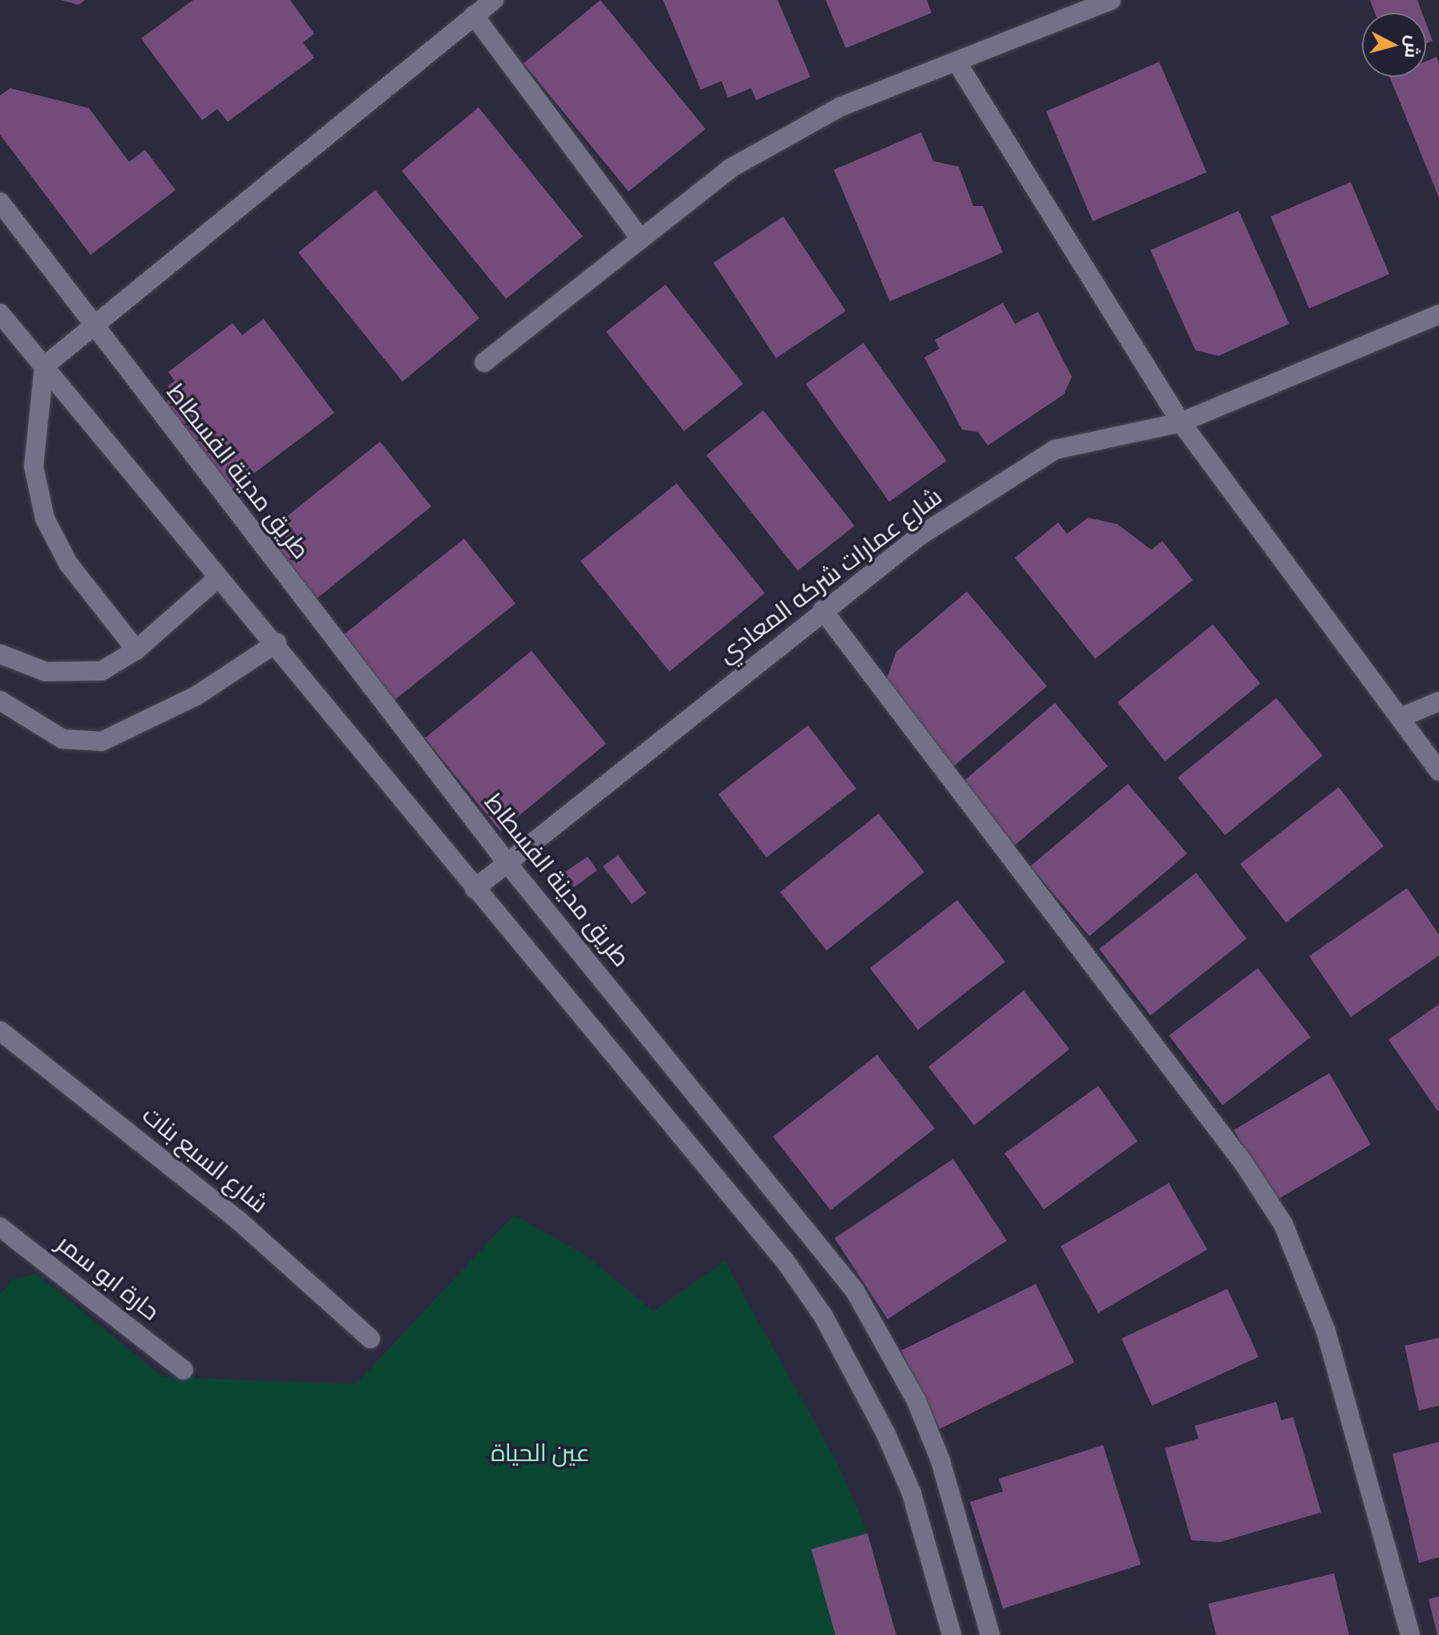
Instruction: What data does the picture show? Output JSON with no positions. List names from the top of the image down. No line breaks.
{"streets":{"street":["طريق مدينة الفسطاط","شارع عمارات شركه المعادي","شارع السبع بنات","حارة ابو سمر"]},"crossings":[["طريق مدينة الفسطاط","شارع عمارات شركه المعادي"]],"parks":["عين الحياة"],"north":"right"}
